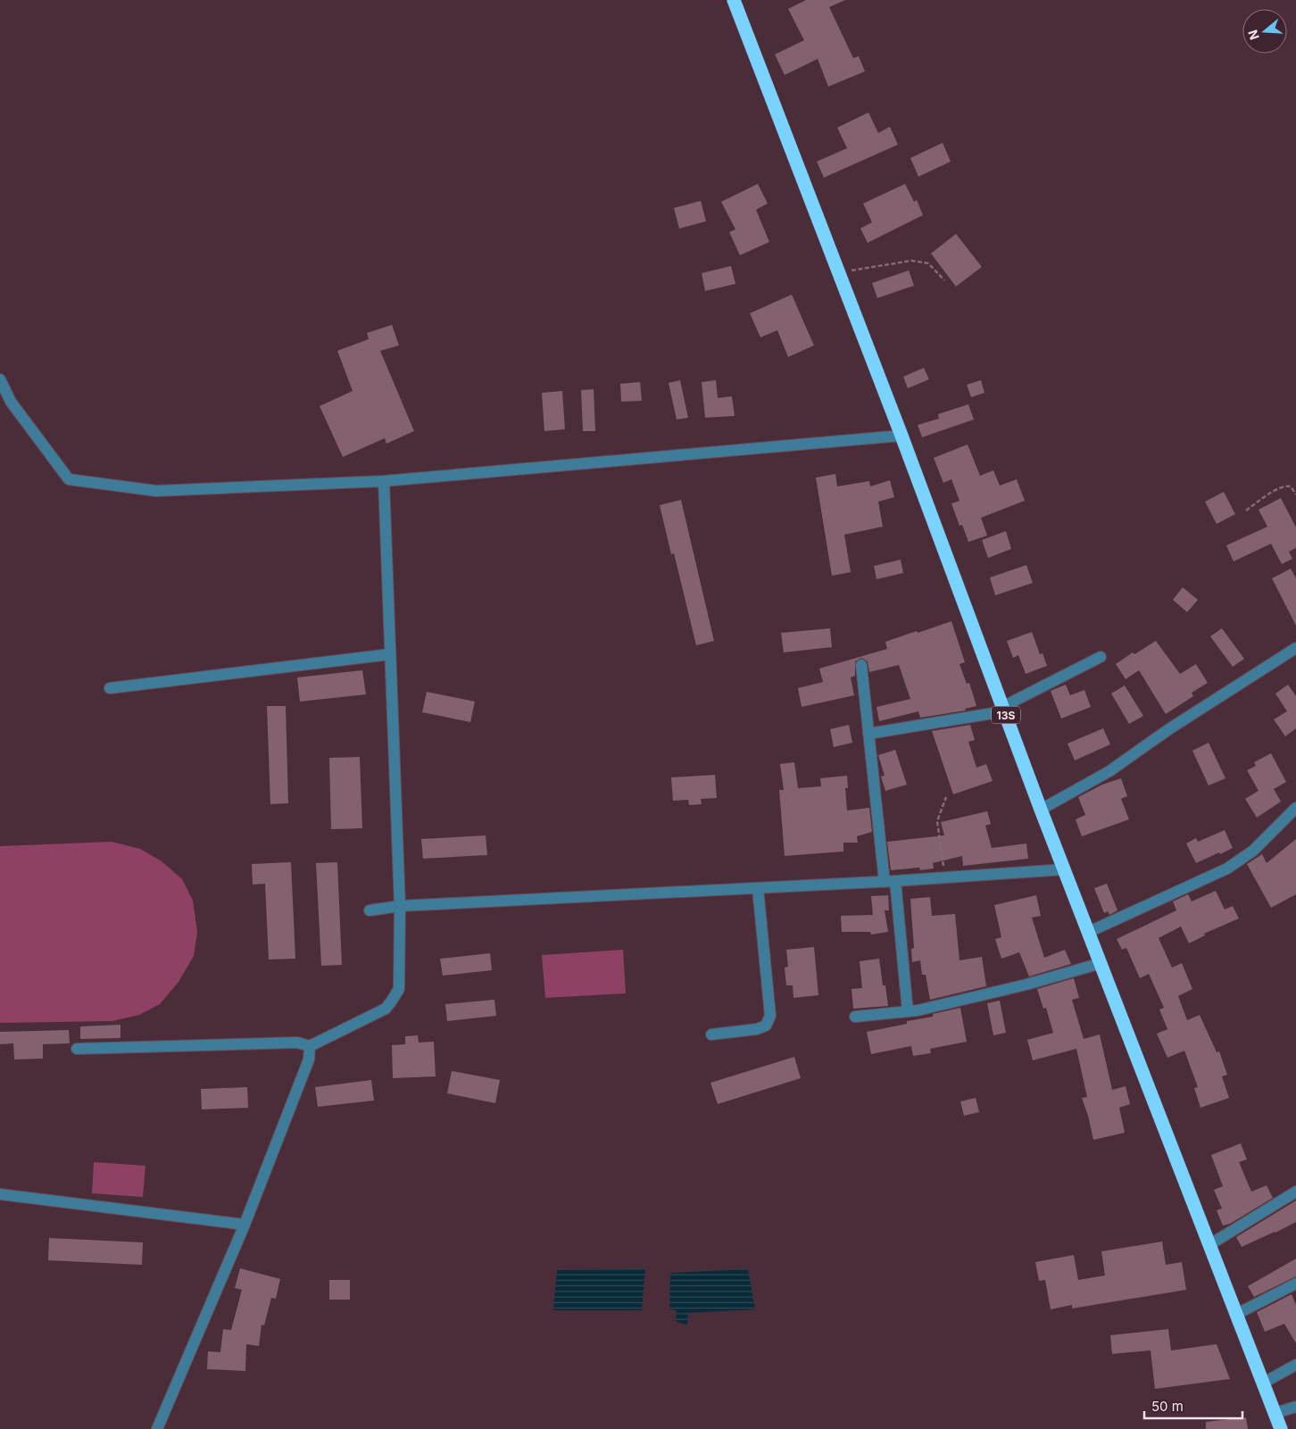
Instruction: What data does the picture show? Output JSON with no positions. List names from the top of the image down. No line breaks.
{"streets":{"highway":["13S"]},"scale_bar":"50 m","north":"left"}
